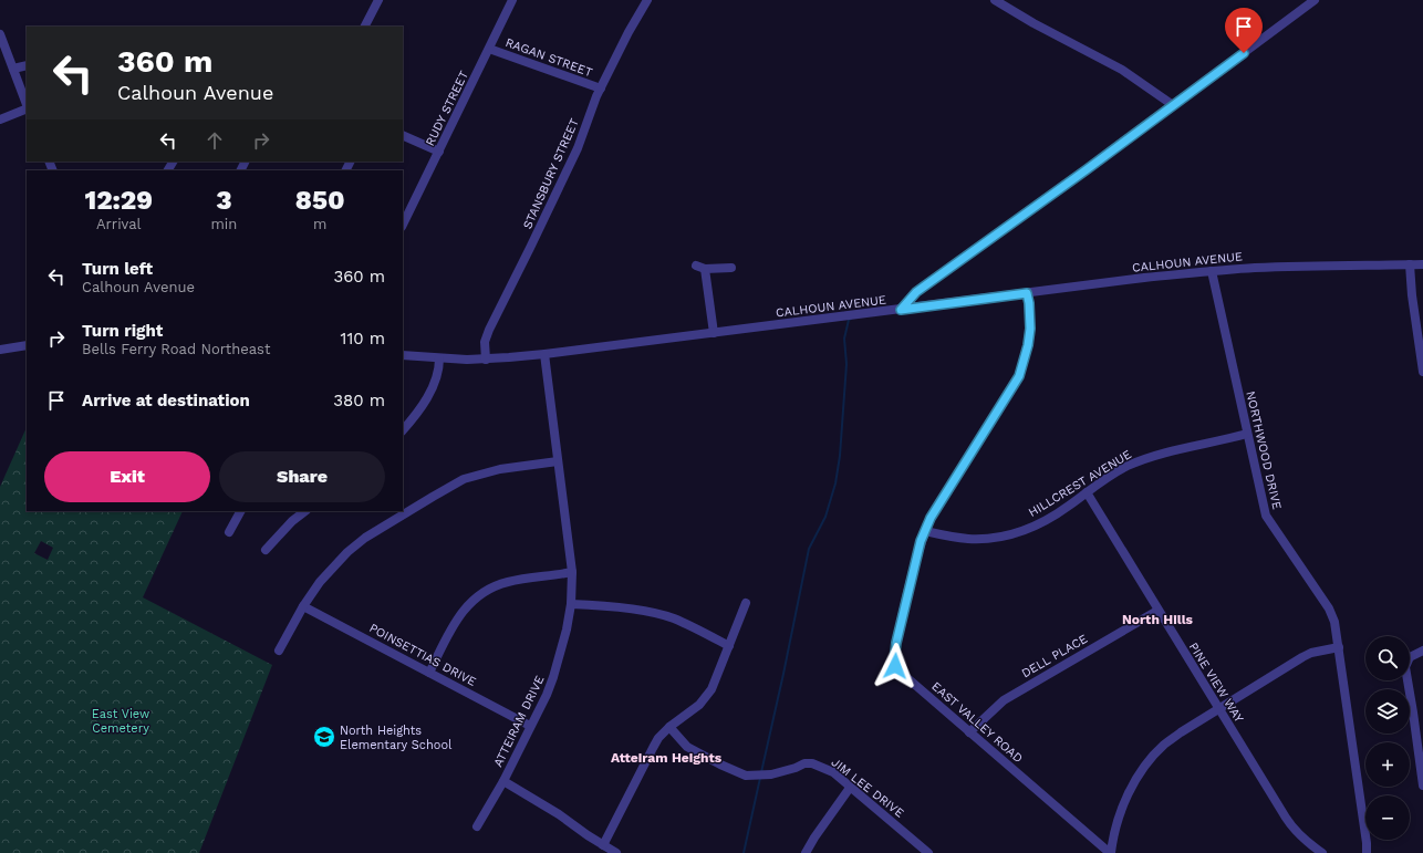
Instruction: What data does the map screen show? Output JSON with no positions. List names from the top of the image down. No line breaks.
{"streets":{"street":["RAGAN STREET","RUDY STREET","STANSBURY STREET","CALHOUN AVENUE","NORTHWOOD DRIVE","HILLCREST AVENUE","POINSETTIAS DRIVE","DELL PLACE","PINE VIEW WAY","ATTEIRAM DRIVE","EAST VALLEY ROAD","JIM LEE DRIVE"]},"crossings":[["RAGAN STREET","RUDY STREET"],["RAGAN STREET","STANSBURY STREET"],["STANSBURY STREET","CALHOUN AVENUE"],["CALHOUN AVENUE","NORTHWOOD DRIVE"],["CALHOUN AVENUE","ATTEIRAM DRIVE"],["CALHOUN AVENUE","EAST VALLEY ROAD"],["NORTHWOOD DRIVE","HILLCREST AVENUE"],["HILLCREST AVENUE","PINE VIEW WAY"],["HILLCREST AVENUE","EAST VALLEY ROAD"],["POINSETTIAS DRIVE","ATTEIRAM DRIVE"],["DELL PLACE","PINE VIEW WAY"],["DELL PLACE","EAST VALLEY ROAD"]],"districts":["North Hills","Atteiram Heights"],"parks":["East View Cemetery"],"places":{"school or university":["North Heights Elementary School"]},"page":{"turn":["360 m","Calhoun Avenue"],"eta":["12:29","Arrival","3","min","850","m"],"list":[{"name":"Turn left","note":"Calhoun Avenue","value":"360 m"},{"name":"Turn right","note":"Bells Ferry Road Northeast","value":"110 m"},{"name":"Arrive at destination","value":"380 m"}],"buttons":["Exit","Share"],"map_buttons":["+","−"]}}
